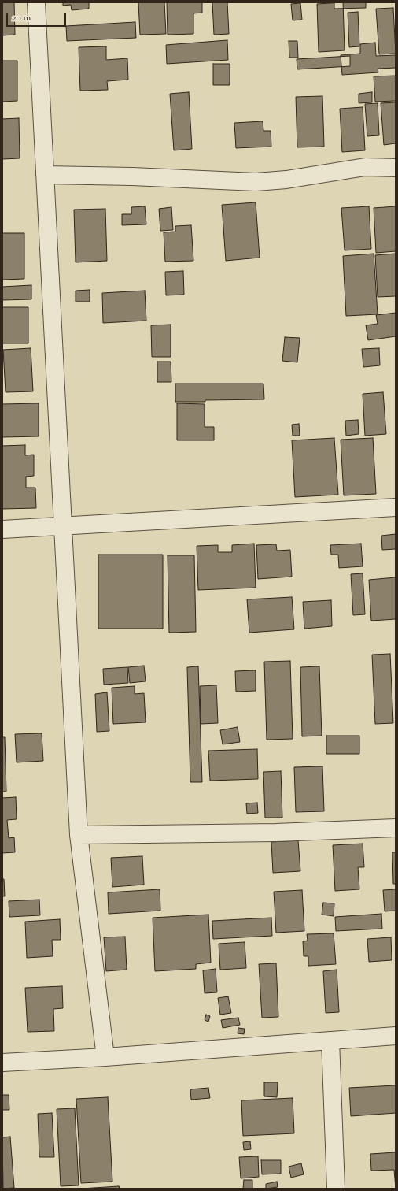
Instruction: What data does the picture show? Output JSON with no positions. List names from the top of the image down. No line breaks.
{"scale_bar":"20 m"}
